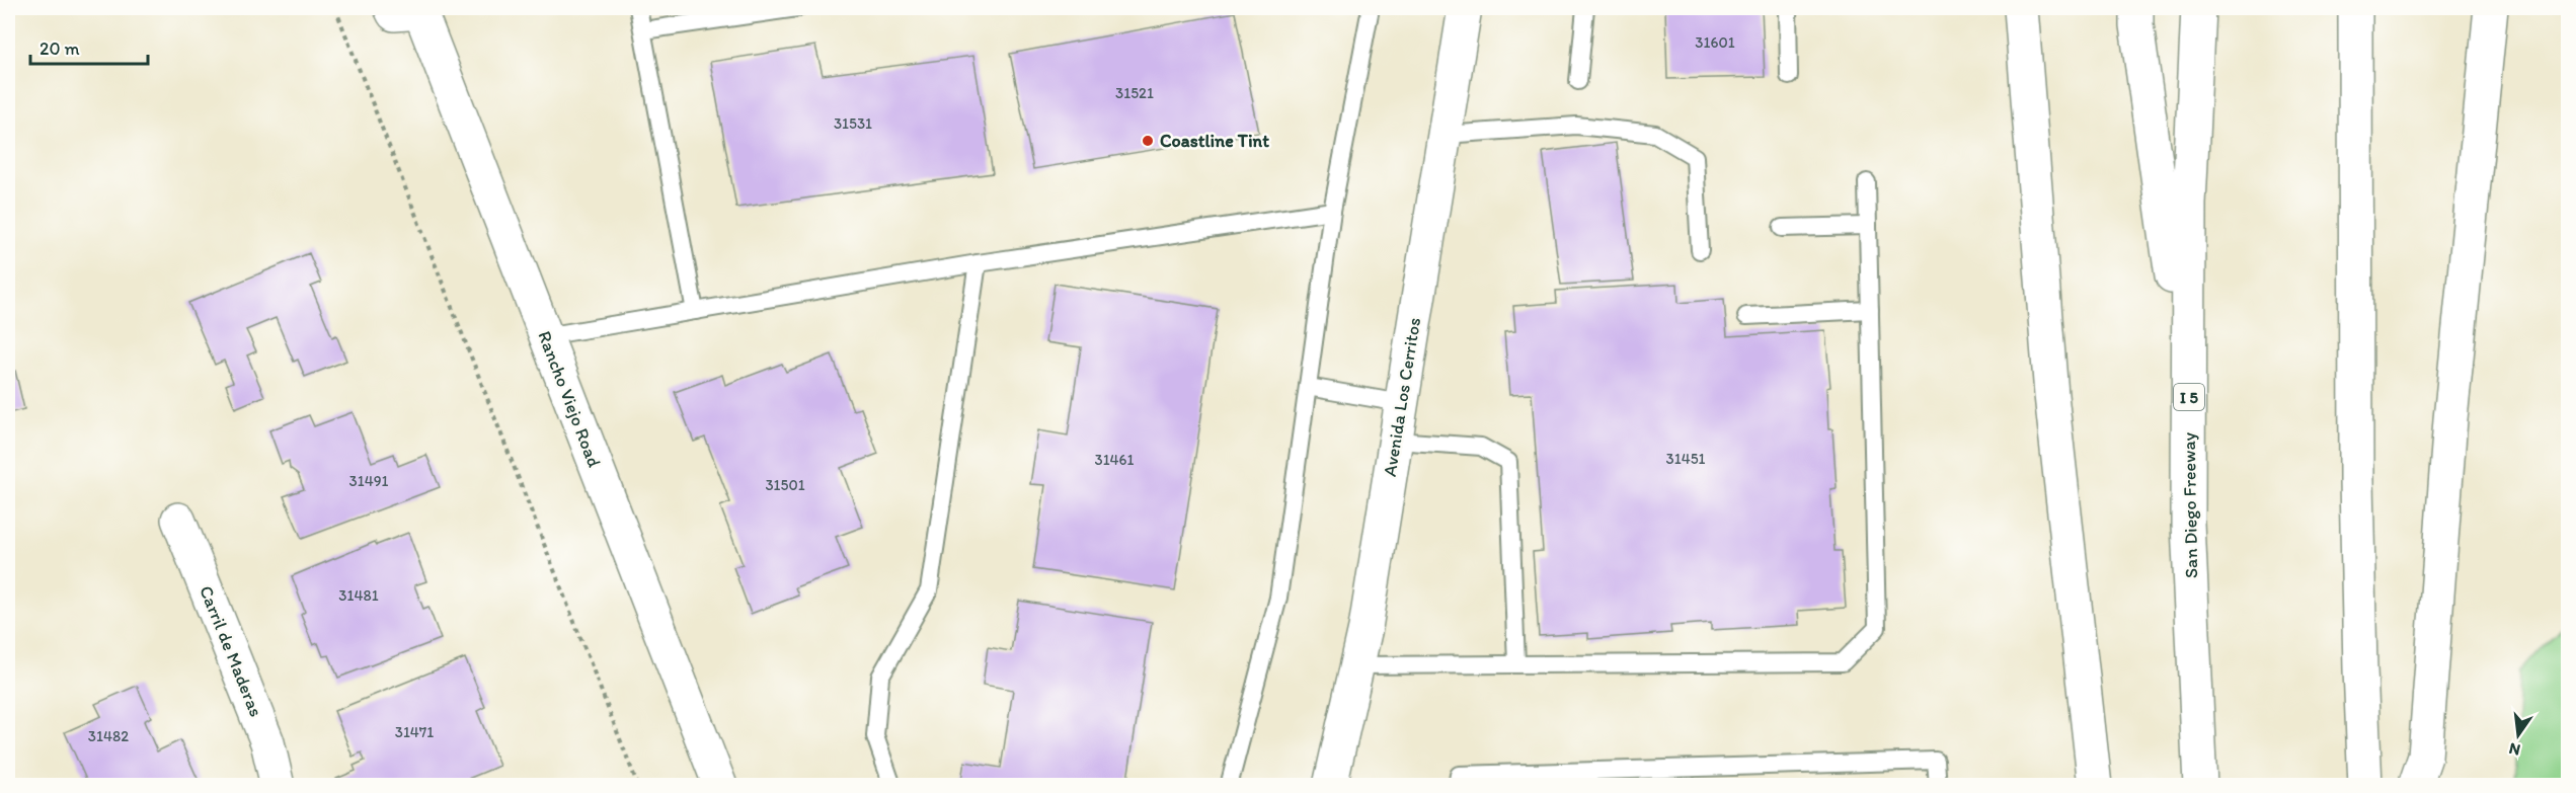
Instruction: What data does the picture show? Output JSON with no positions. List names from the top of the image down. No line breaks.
{"streets":{"main road":["Avenida Los Cerritos","I 5","Rancho Viejo Road","San Diego Freeway","Carril de Maderas"]},"places":["Coastline Tint"],"house_numbers":["31601","31521","31531","31451","31461","31491","31501","31481","31471","31482"],"scale_bar":"20 m","north":"bottom"}
